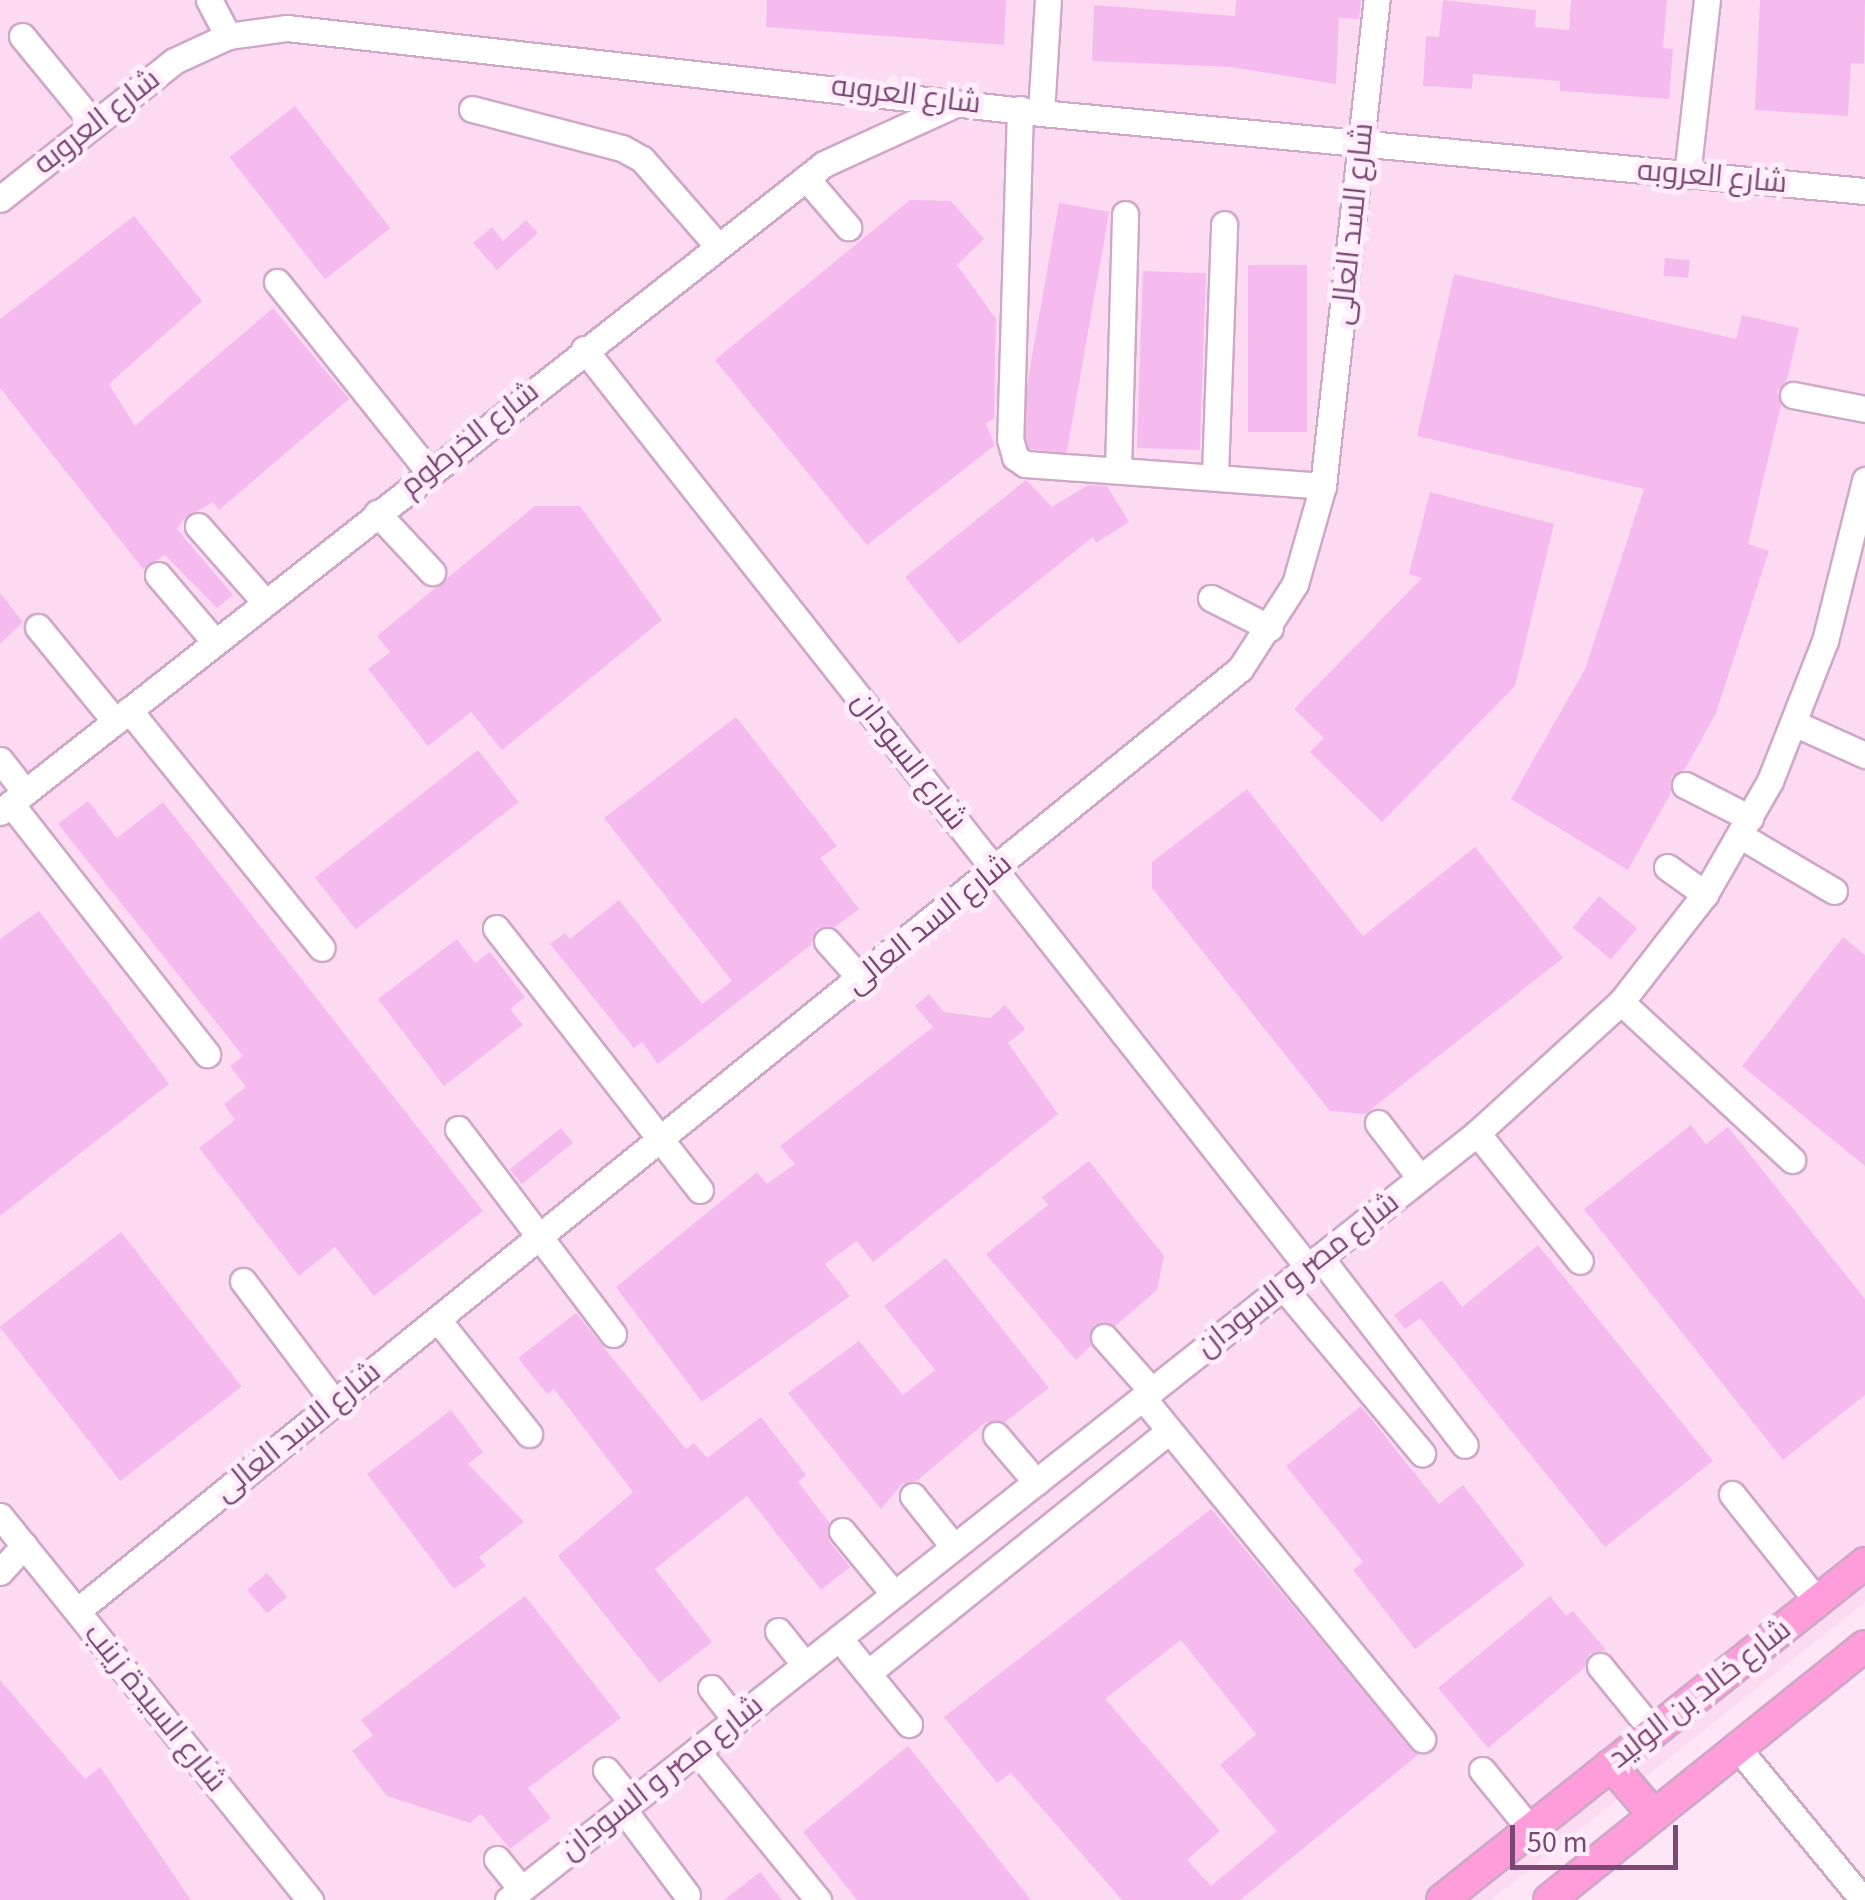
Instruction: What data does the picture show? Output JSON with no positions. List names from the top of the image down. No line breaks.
{"streets":{"main road":["شارع خالد بن الوليد"],"lane":["شارع العروبه","شارع السد العالى","شارع الخرطوم","شارع السودان","شارع مصر و السودان","شارع السيدة زينب"]},"crossings":[["شارع العروبه","شارع السد العالى"],["شارع العروبه","شارع الخرطوم"],["شارع السد العالى","شارع السودان"],["شارع السد العالى","شارع السيدة زينب"],["شارع الخرطوم","شارع السودان"],["شارع السودان","شارع مصر و السودان"]],"scale_bar":"50 m"}
